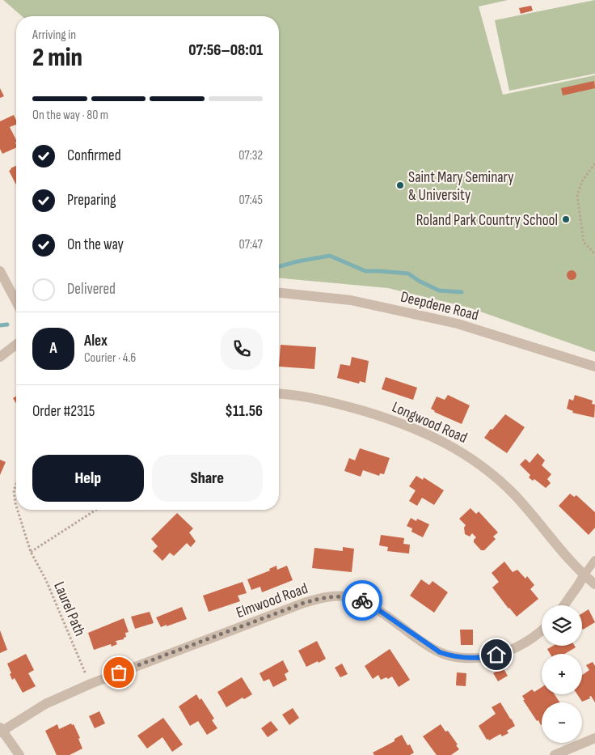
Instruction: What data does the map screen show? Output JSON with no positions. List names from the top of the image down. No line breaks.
{"streets":{"street":["Deepdene Road","Longwood Road","Elmwood Road"],"path":["Laurel Path"]},"places":["Saint Mary Seminary & University","Roland Park Country School"],"page":{"heading":["2 min","Arriving in","07:56–08:01"],"panel":["Alex","Courier · 4.6","Order #2315","$11.56"],"bar":"On the way · 80 m","list":[["Confirmed","07:32"],["Preparing","07:45"],["On the way","07:47"],"Delivered"],"round":"A","buttons":["Help","Share"],"map_buttons":["+","−"]}}
